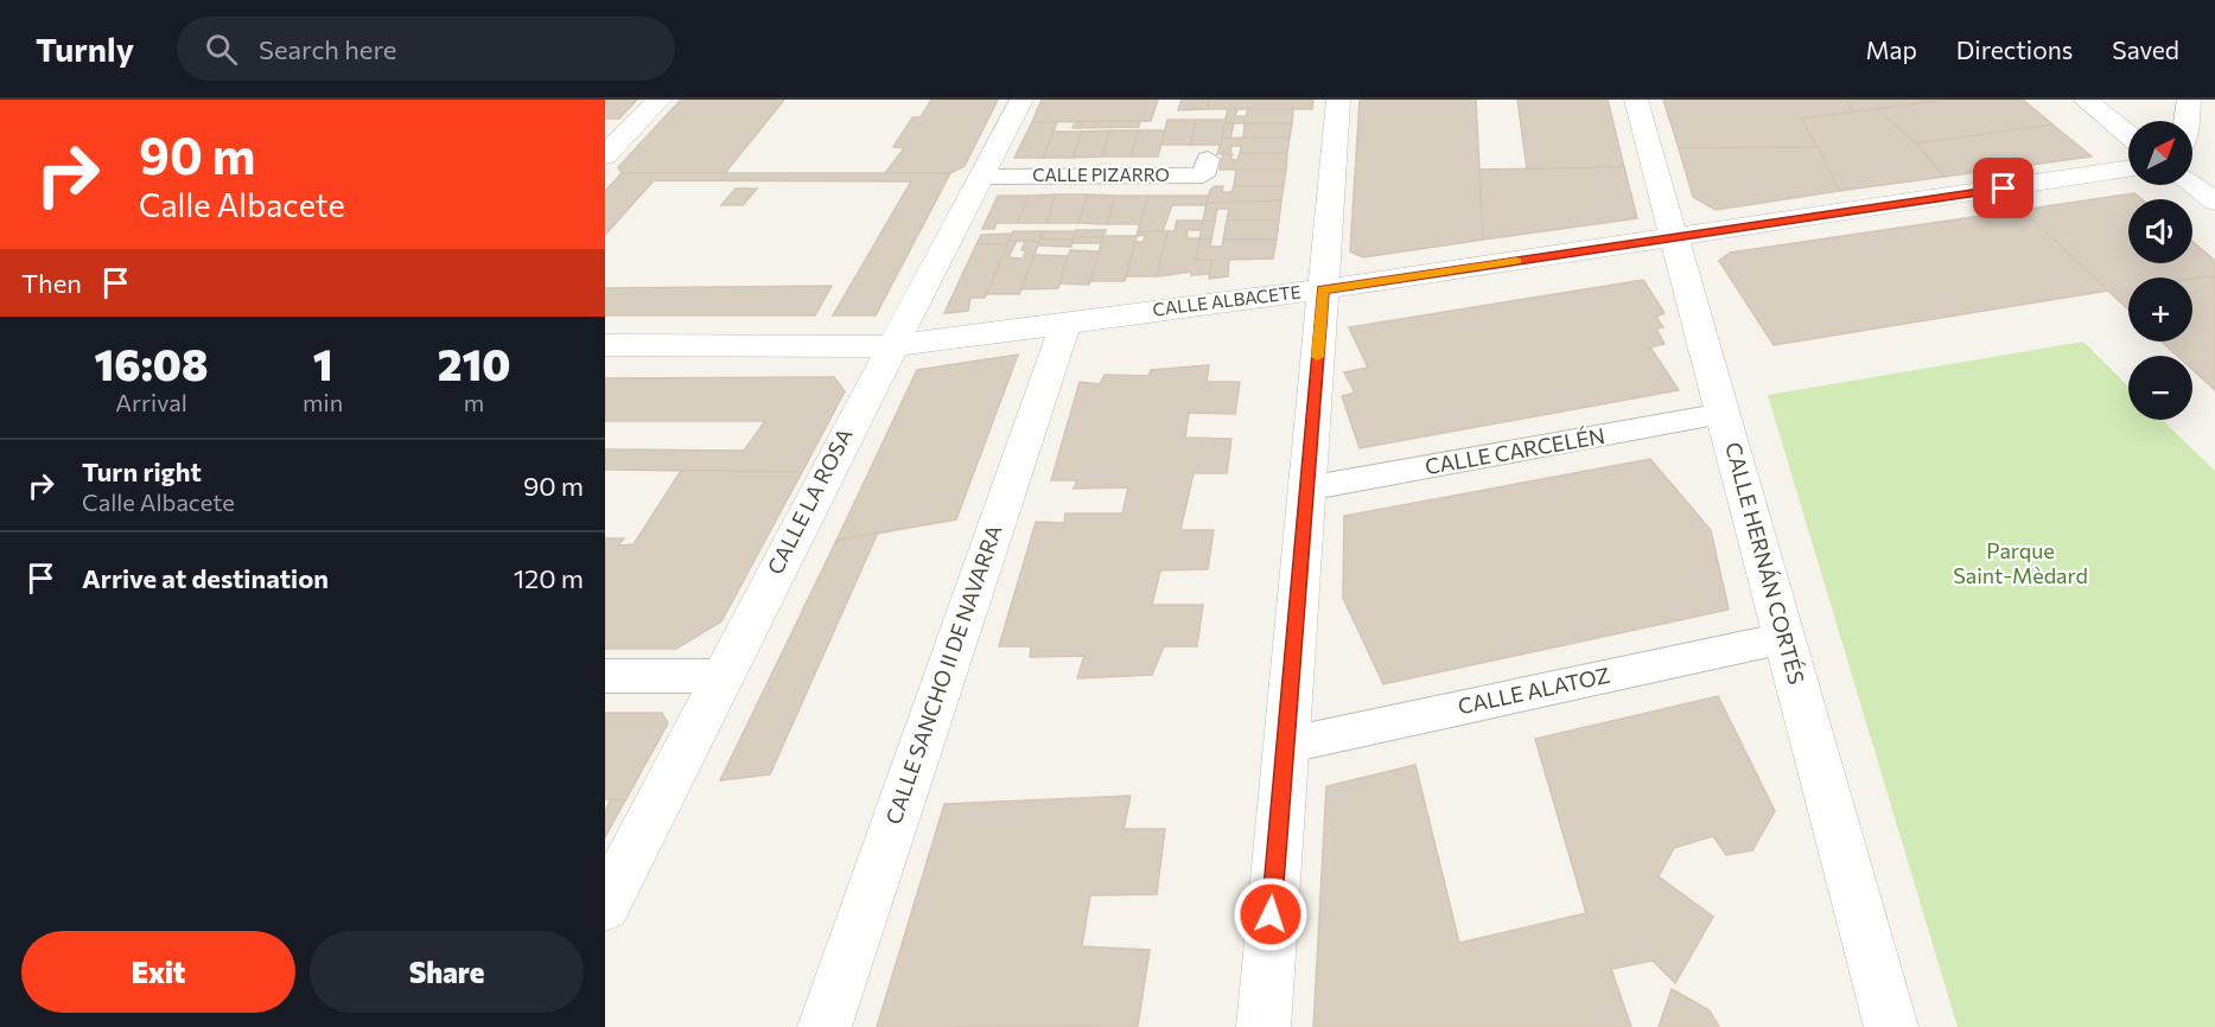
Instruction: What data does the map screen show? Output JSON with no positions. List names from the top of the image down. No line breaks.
{"streets":{"street":["CALLE PIZARRO","CALLE ALBACETE","CALLE CARCELÉN","CALLE LA ROSA","CALLE HERNÁN CORTÉS","CALLE SANCHO II DE NAVARRA","CALLE ALATOZ"]},"crossings":[["CALLE PIZARRO","CALLE LA ROSA"],["CALLE ALBACETE","CALLE LA ROSA"],["CALLE ALBACETE","CALLE HERNÁN CORTÉS"],["CALLE ALBACETE","CALLE SANCHO II DE NAVARRA"],["CALLE CARCELÉN","CALLE HERNÁN CORTÉS"],["CALLE HERNÁN CORTÉS","CALLE ALATOZ"]],"parks":["Parque Saint-Mèdard"],"north":"top right","page":{"header":"Turnly","search":"Search here","nav":["Map","Directions","Saved"],"turn":["90 m","Calle Albacete"],"map_buttons":["+","−"],"then":"Then","eta":["16:08","Arrival","1","min","210","m"],"list":[{"name":"Turn right","note":"Calle Albacete","value":"90 m"},{"name":"Arrive at destination","value":"120 m"}],"buttons":["Exit","Share"]}}
